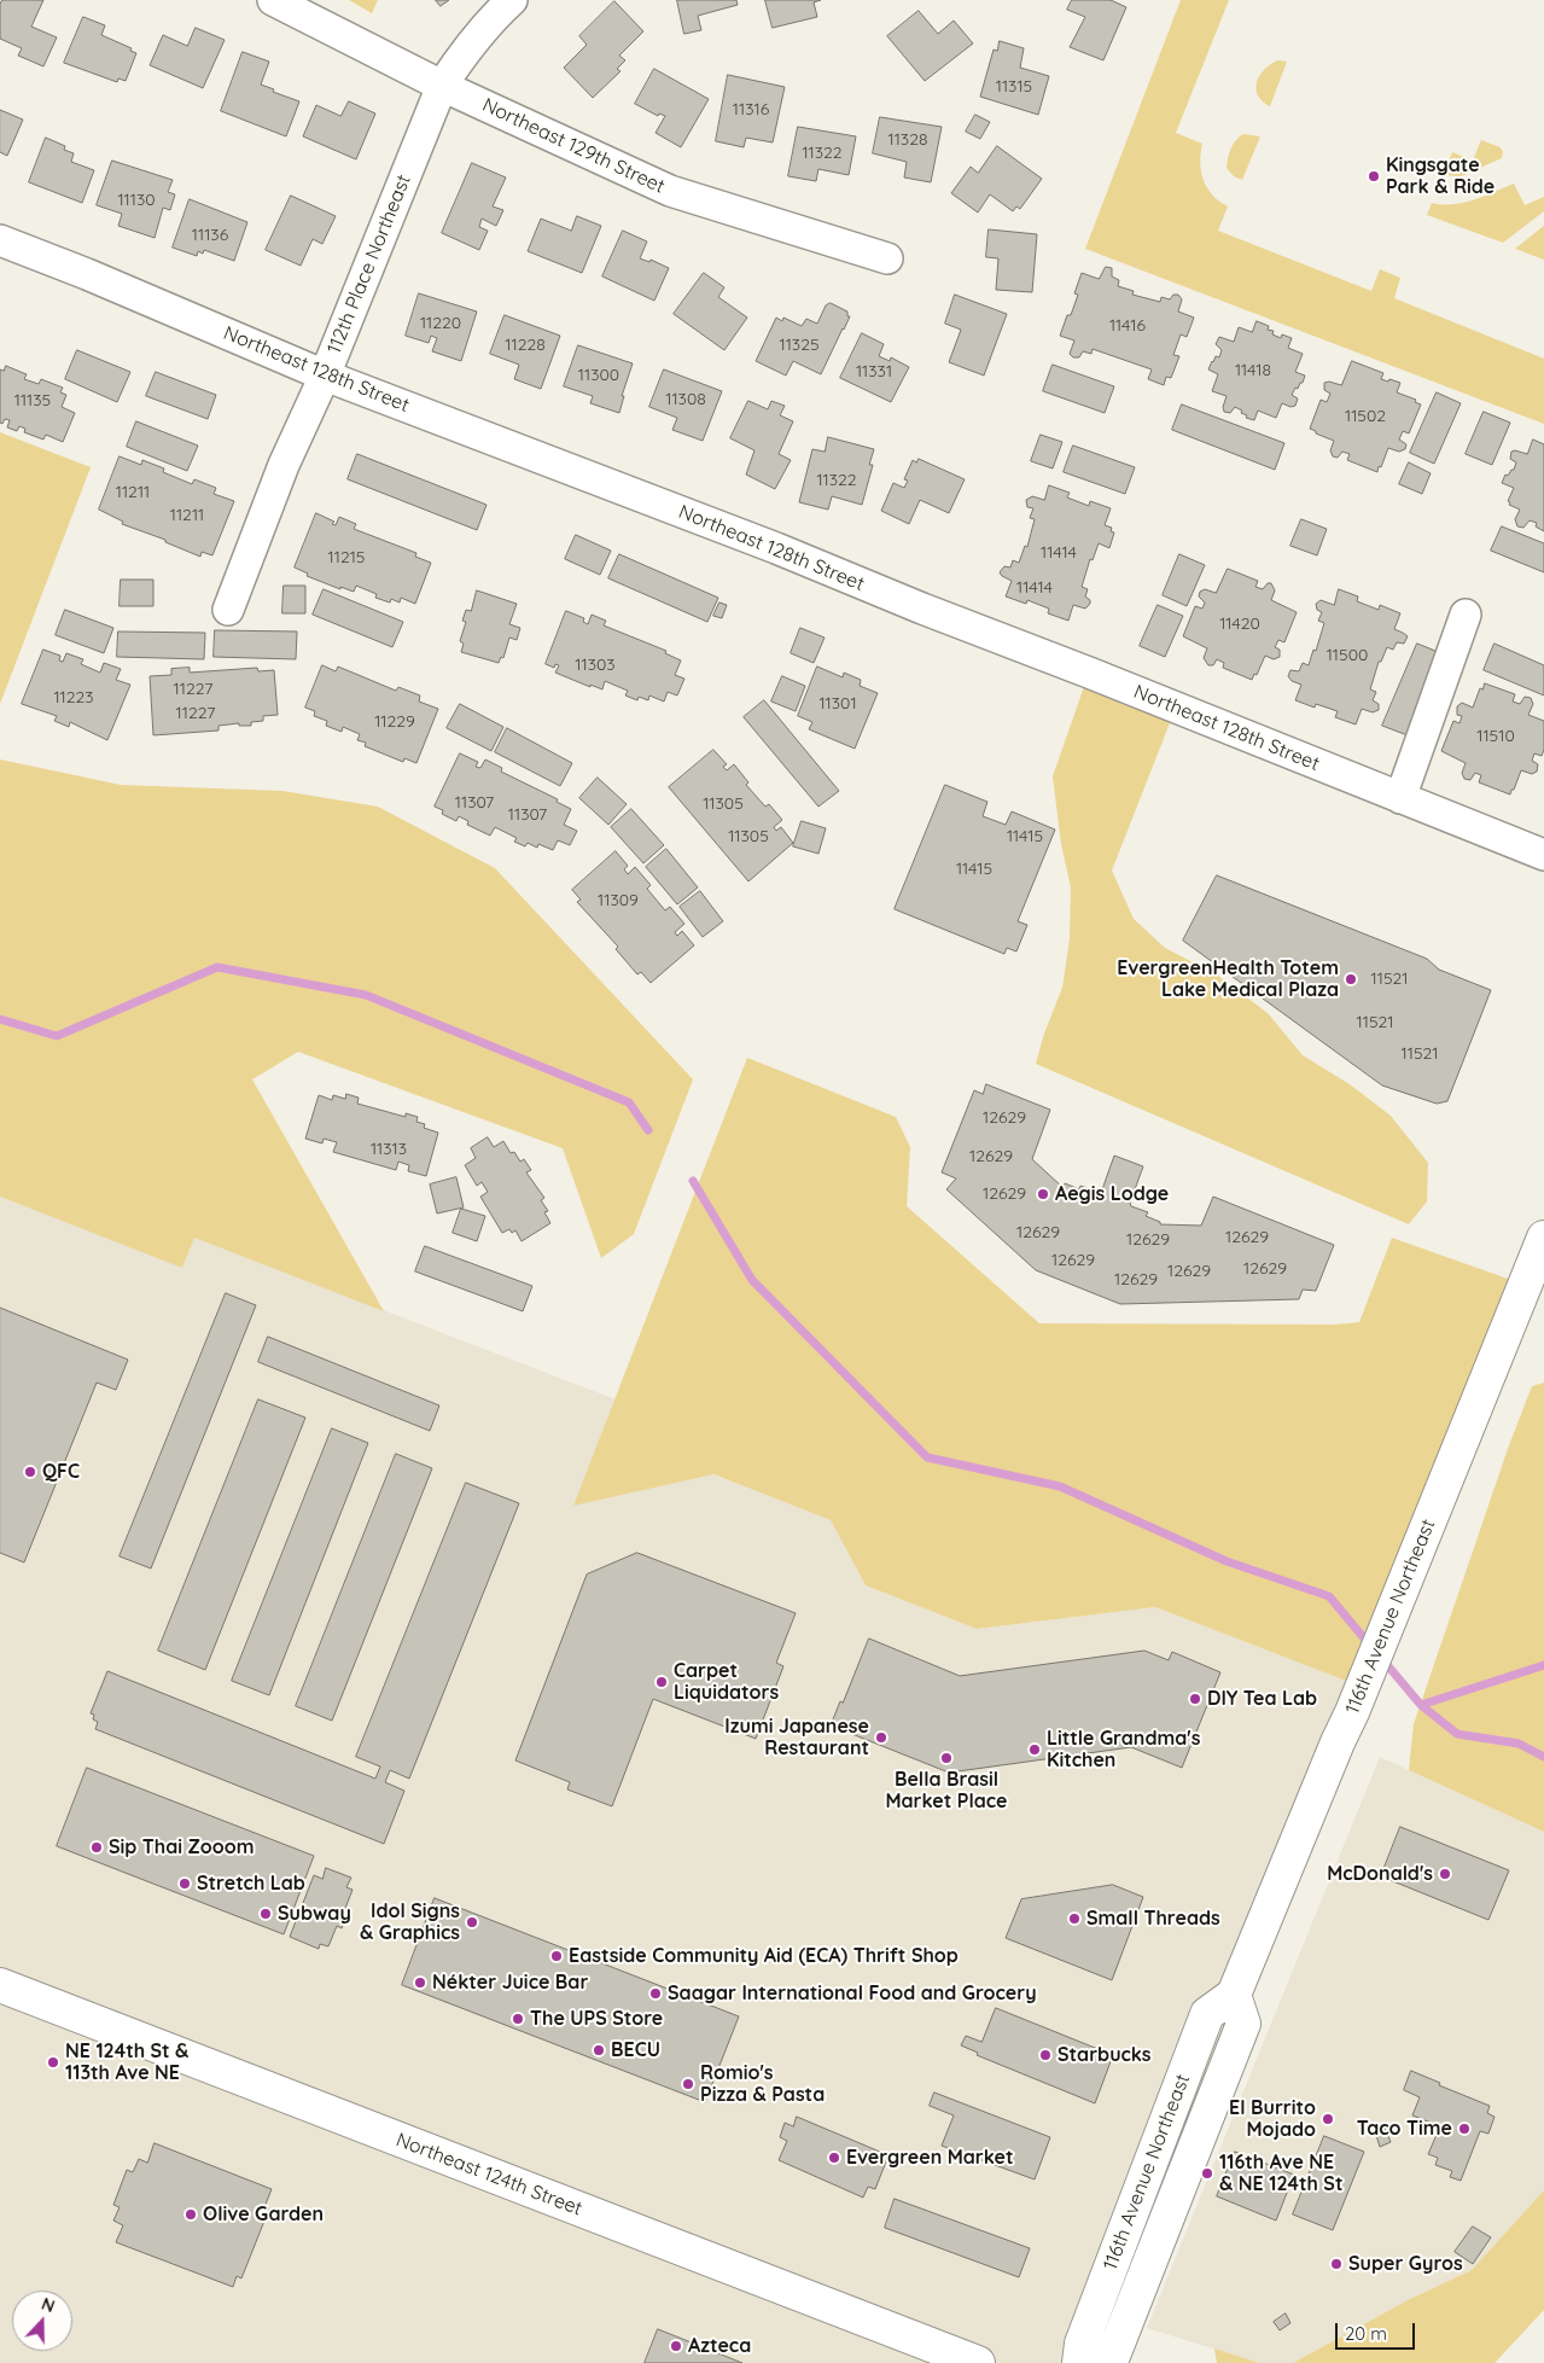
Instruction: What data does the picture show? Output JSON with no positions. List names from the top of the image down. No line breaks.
{"streets":{"street":["Northeast 129th Street","112th Place Northeast","Northeast 128th Street","116th Avenue Northeast","Northeast 124th Street"]},"crossings":[["Northeast 129th Street","112th Place Northeast"],["112th Place Northeast","Northeast 128th Street"]],"places":["Kingsgate Park & Ride","EvergreenHealth Totem Lake Medical Plaza","Aegis Lodge","QFC","Carpet Liquidators","DIY Tea Lab","Izumi Japanese Restaurant","Little Grandma's Kitchen","Bella Brasil Market Place","Sip Thai Zooom","McDonald's","Stretch Lab","Subway","Small Threads","Idol Signs & Graphics","Eastside Community Aid (ECA) Thrift Shop","Nékter Juice Bar","Saagar International Food and Grocery","The UPS Store","BECU","Starbucks","NE 124th St & 113th Ave NE","Romio's Pizza & Pasta","El Burrito Mojado","Taco Time","Evergreen Market","116th Ave NE & NE 124th St","Olive Garden","Super Gyros","Azteca"],"house_numbers":["11315","11316","11328","11322","11130","11136","11220","11416","11228","11325","11418","11331","11300","11308","11135","11502","11322","11211","11211","11414","11215","11414","11420","11500","11303","11227","11223","11301","11227","11229","11510","11307","11305","11307","11305","11415","11415","11309","11521","11521","11521","12629","11313","12629","12629","12629","12629","12629","12629","12629","12629","12629"],"scale_bar":"20 m","north":"top"}
